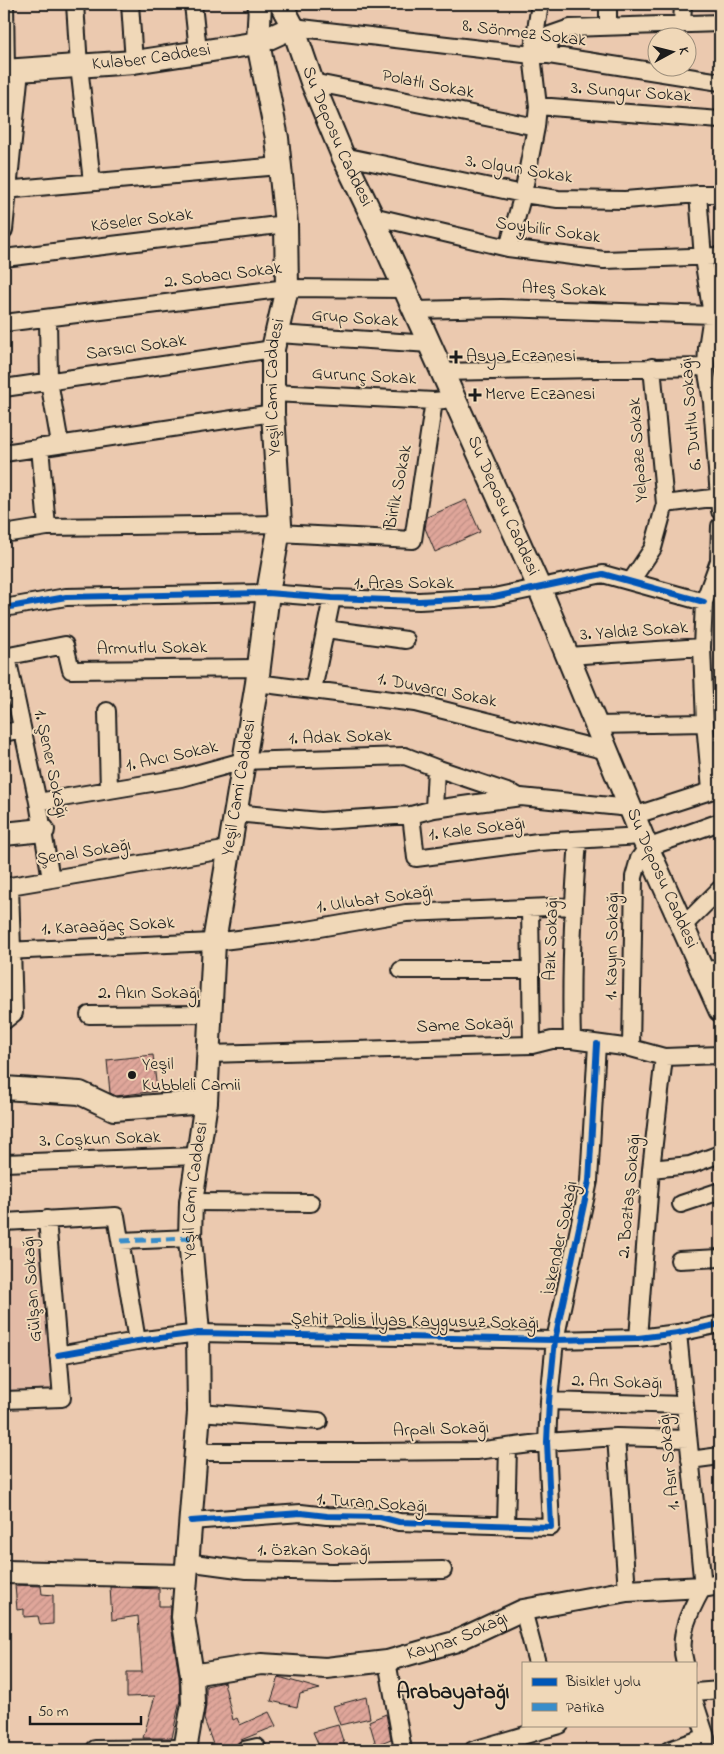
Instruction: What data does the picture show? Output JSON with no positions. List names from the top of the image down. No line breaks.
{"streets":{"main road":["Kulaber Caddesi","Su Deposu Caddesi","Yeşil Cami Caddesi"],"street":["8. Sönmez Sokak","Polatlı Sokak","3. Sungur Sokak","3. Olgun Sokak","Köseler Sokak","Soybilir Sokak","2. Sobacı Sokak","Ateş Sokak","Grup Sokak","Sarsıcı Sokak","Gurunç Sokak","6. Dutlu Sokağı","Yelpaze Sokak","Birlik Sokak","1. Aras Sokak","3. Yaldız Sokak","Armutlu Sokak","1. Duvarcı Sokak","1. Adak Sokak","1. Avcı Sokak","1. Şener Sokağı","1. Kale Sokağı","Şenal Sokağı","1. Ulubat Sokağı","1. Karaağaç Sokak","Azık Sokağı","1. Kayın Sokağı","2. Akın Sokağı","Same Sokağı","3. Coşkun Sokak","2. Boztaş Sokağı","İskender Sokağı","Gülşan Sokağı","Şehit Polis İlyas Kaygusuz Sokağı","2. Arı Sokağı","Arpalı Sokağı","1. Asır Sokağı","1. Turan Sokağı","1. Özkan Sokağı","Kaynar Sokağı"]},"crossings":[["8. Sönmez Sokak","Kulaber Caddesi"],["8. Sönmez Sokak","Su Deposu Caddesi"],["Kulaber Caddesi","Su Deposu Caddesi"],["Kulaber Caddesi","Yeşil Cami Caddesi"],["Polatlı Sokak","Su Deposu Caddesi"],["Su Deposu Caddesi","3. Olgun Sokak"],["Su Deposu Caddesi","Soybilir Sokak"],["Su Deposu Caddesi","2. Sobacı Sokak"],["Su Deposu Caddesi","Ateş Sokak"],["Su Deposu Caddesi","Grup Sokak"],["Su Deposu Caddesi","Gurunç Sokak"],["Su Deposu Caddesi","Birlik Sokak"],["Su Deposu Caddesi","1. Aras Sokak"],["Su Deposu Caddesi","3. Yaldız Sokak"],["Su Deposu Caddesi","1. Duvarcı Sokak"],["Su Deposu Caddesi","1. Kale Sokağı"],["Su Deposu Caddesi","1. Kayın Sokağı"],["3. Olgun Sokak","6. Dutlu Sokağı"],["Köseler Sokak","Yeşil Cami Caddesi"],["Soybilir Sokak","6. Dutlu Sokağı"],["2. Sobacı Sokak","Yeşil Cami Caddesi"],["Ateş Sokak","6. Dutlu Sokağı"],["Grup Sokak","Sarsıcı Sokak"],["Grup Sokak","Yeşil Cami Caddesi"],["Sarsıcı Sokak","Yeşil Cami Caddesi"],["Gurunç Sokak","Yeşil Cami Caddesi"],["Gurunç Sokak","Birlik Sokak"],["Yeşil Cami Caddesi","Birlik Sokak"],["Yeşil Cami Caddesi","1. Aras Sokak"],["Yeşil Cami Caddesi","Armutlu Sokak"],["Yeşil Cami Caddesi","1. Duvarcı Sokak"],["Yeşil Cami Caddesi","1. Adak Sokak"],["Yeşil Cami Caddesi","1. Avcı Sokak"],["Yeşil Cami Caddesi","1. Kale Sokağı"],["Yeşil Cami Caddesi","Şenal Sokağı"],["Yeşil Cami Caddesi","1. Ulubat Sokağı"],["Yeşil Cami Caddesi","1. Karaağaç Sokak"],["Yeşil Cami Caddesi","2. Akın Sokağı"],["Yeşil Cami Caddesi","Same Sokağı"],["Yeşil Cami Caddesi","3. Coşkun Sokak"],["Yeşil Cami Caddesi","Şehit Polis İlyas Kaygusuz Sokağı"],["Yeşil Cami Caddesi","Arpalı Sokağı"],["Yeşil Cami Caddesi","1. Turan Sokağı"],["Yeşil Cami Caddesi","1. Özkan Sokağı"],["Yeşil Cami Caddesi","Kaynar Sokağı"],["Yelpaze Sokak","1. Aras Sokak"],["Armutlu Sokak","1. Duvarcı Sokak"],["Armutlu Sokak","1. Şener Sokağı"],["1. Adak Sokak","1. Avcı Sokak"],["1. Avcı Sokak","1. Şener Sokağı"],["1. Şener Sokağı","Şenal Sokağı"],["1. Kale Sokağı","Azık Sokağı"],["1. Kale Sokağı","1. Kayın Sokağı"],["Şenal Sokağı","1. Karaağaç Sokak"],["1. Ulubat Sokağı","1. Karaağaç Sokak"],["1. Ulubat Sokağı","Azık Sokağı"],["Azık Sokağı","Same Sokağı"],["1. Kayın Sokağı","Same Sokağı"],["Same Sokağı","2. Boztaş Sokağı"],["Same Sokağı","İskender Sokağı"],["2. Boztaş Sokağı","Şehit Polis İlyas Kaygusuz Sokağı"],["İskender Sokağı","Şehit Polis İlyas Kaygusuz Sokağı"],["İskender Sokağı","2. Arı Sokağı"],["İskender Sokağı","Arpalı Sokağı"],["İskender Sokağı","1. Turan Sokağı"],["Gülşan Sokağı","Şehit Polis İlyas Kaygusuz Sokağı"],["Şehit Polis İlyas Kaygusuz Sokağı","1. Asır Sokağı"],["2. Arı Sokağı","1. Asır Sokağı"],["Arpalı Sokağı","1. Asır Sokağı"],["1. Asır Sokağı","Kaynar Sokağı"]],"districts":["Arabayatağı"],"places":{"health":["Asya Eczanesi","Merve Eczanesi"],"other":["Yeşil Kubbleli Camii"]},"legend":["Bisiklet yolu","Patika"],"scale_bar":"50 m","north":"right"}
